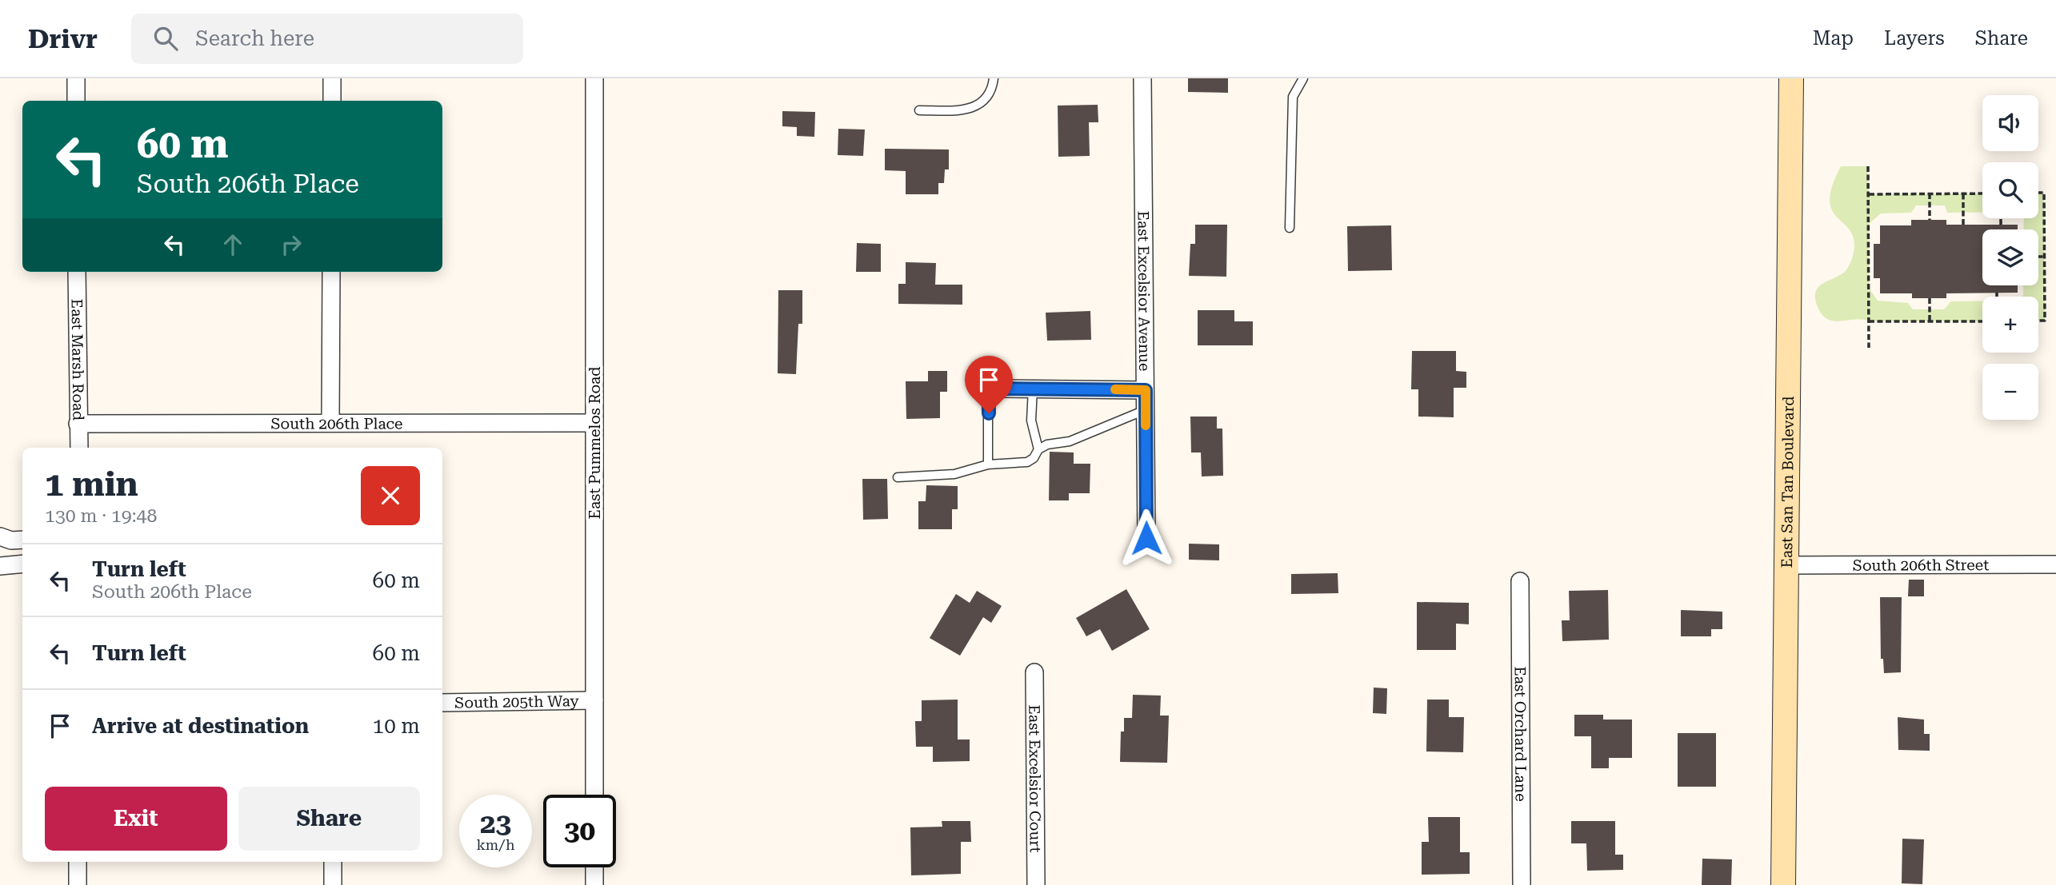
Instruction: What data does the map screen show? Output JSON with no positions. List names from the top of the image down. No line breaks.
{"streets":{"street":["East Excelsior Avenue","East Marsh Road","South 206th Place","East Pummelos Road","East San Tan Boulevard","South 206th Street","South 205th Way","East Orchard Lane","East Excelsior Court"]},"crossings":[["East Marsh Road","South 206th Place"],["South 206th Place","East Pummelos Road"],["East Pummelos Road","South 205th Way"],["East San Tan Boulevard","South 206th Street"]],"page":{"header":"Drivr","search":"Search here","nav":["Map","Layers","Share"],"map_buttons":["+","−"],"turn":["60 m","South 206th Place"],"heading":["1 min","130 m · 19:48"],"list":[{"name":"Turn left","note":"South 206th Place","value":"60 m"},{"name":"Turn left","value":"60 m"},{"name":"Arrive at destination","value":"10 m"}],"buttons":["Exit","Share"],"speed":"23 km/h","limit":"30"}}
